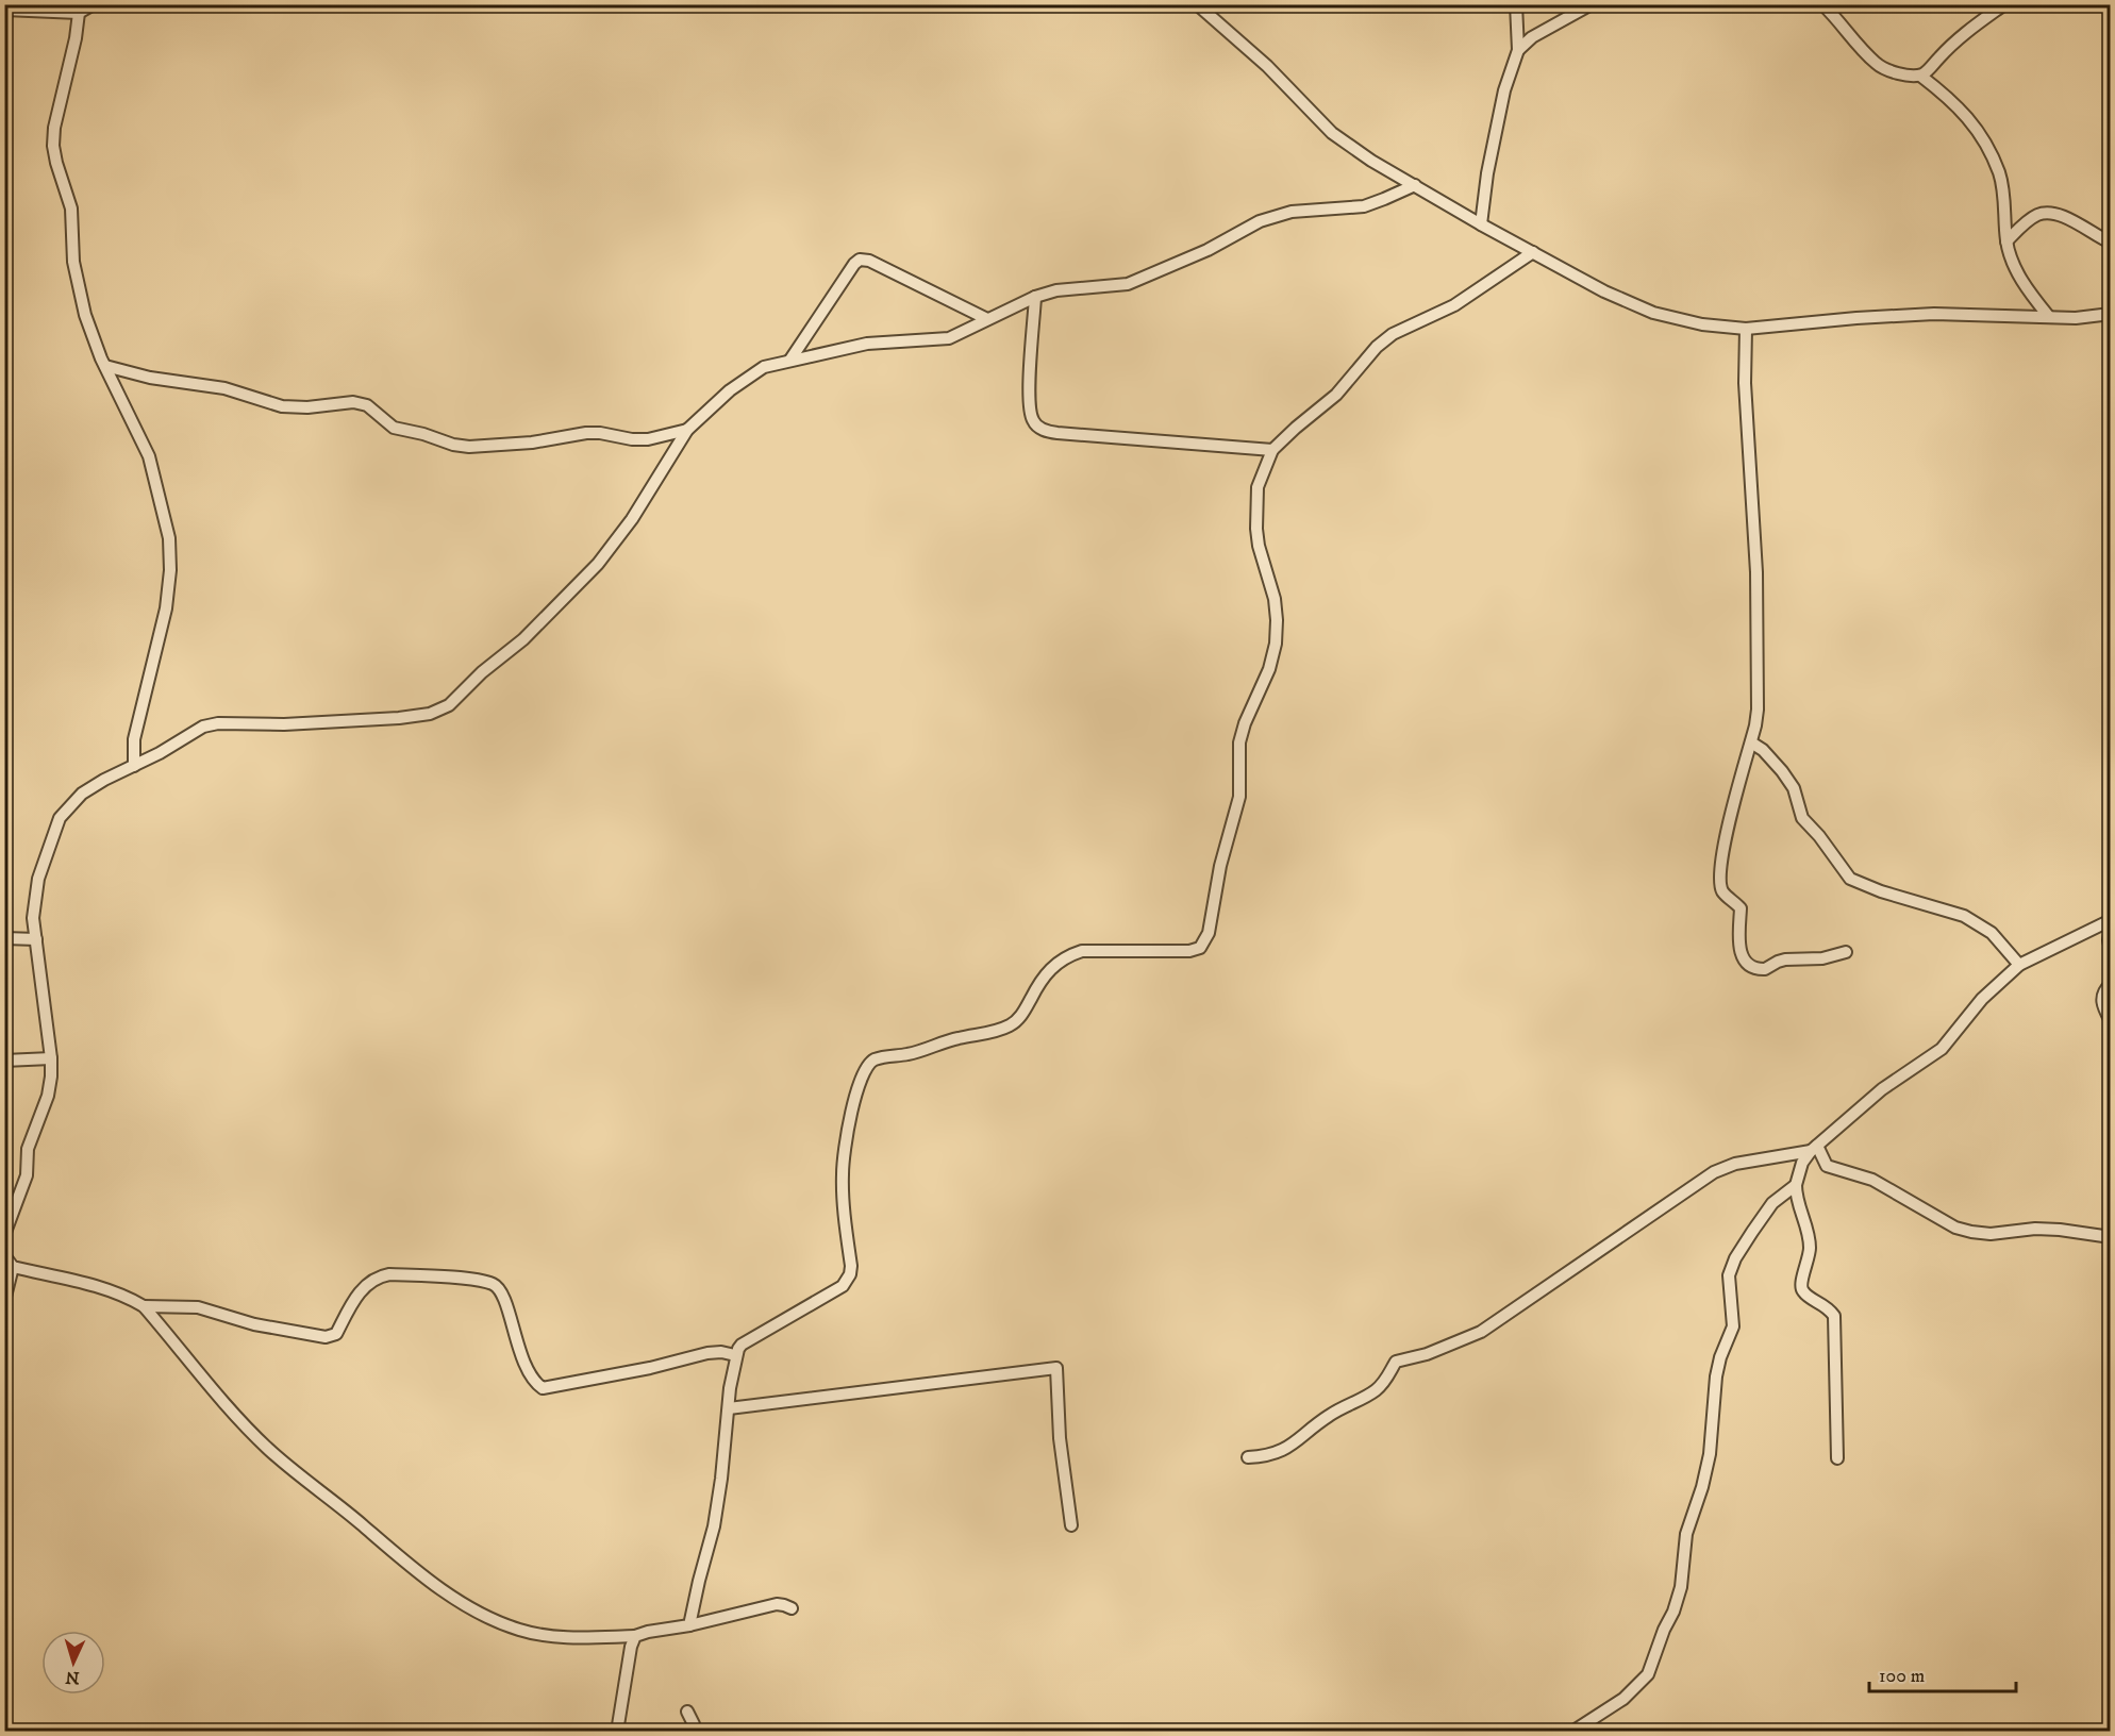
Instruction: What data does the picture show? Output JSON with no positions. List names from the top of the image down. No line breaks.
{"scale_bar":"100 m","north":"bottom"}
